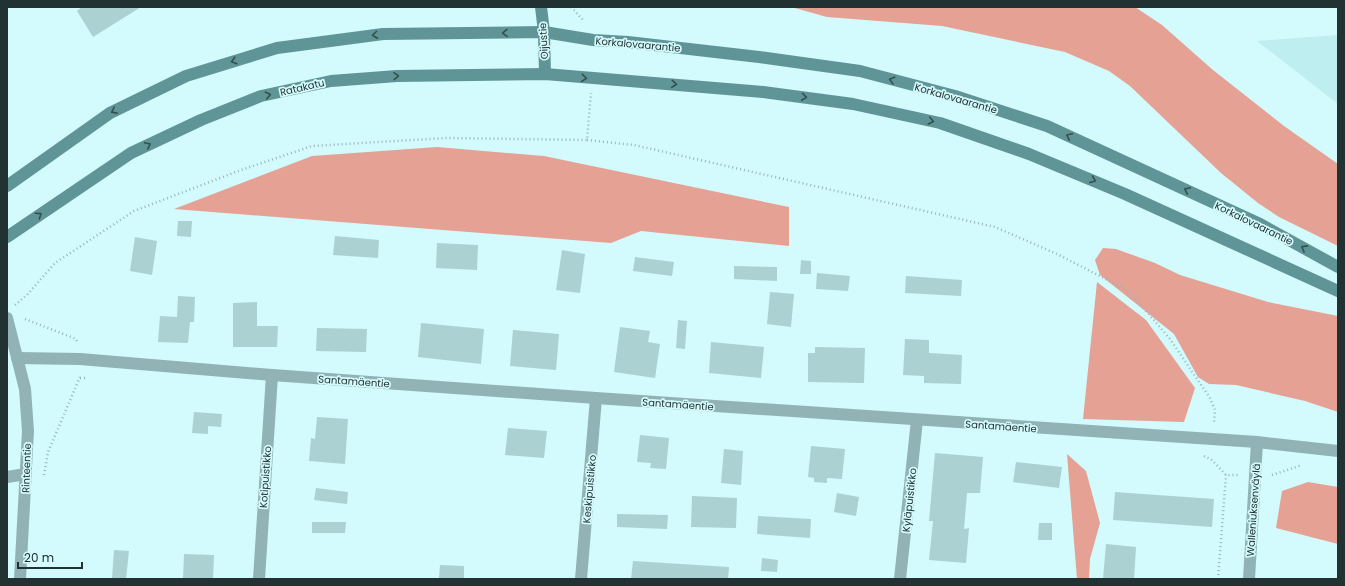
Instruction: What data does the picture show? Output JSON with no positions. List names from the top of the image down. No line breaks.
{"streets":{"street":["Oijustie","Korkalovaarantie","Ratakatu","Santamäentie","Rinteentie","Kotipuistikko","Keskipuistikko","Kyläpuistikko","Walleniuksenväylä"]},"crossings":[["Oijustie","Korkalovaarantie"],["Oijustie","Ratakatu"],["Santamäentie","Rinteentie"],["Santamäentie","Kotipuistikko"],["Santamäentie","Keskipuistikko"],["Santamäentie","Kyläpuistikko"],["Santamäentie","Walleniuksenväylä"]],"one_way":["Korkalovaarantie"],"scale_bar":"20 m"}
